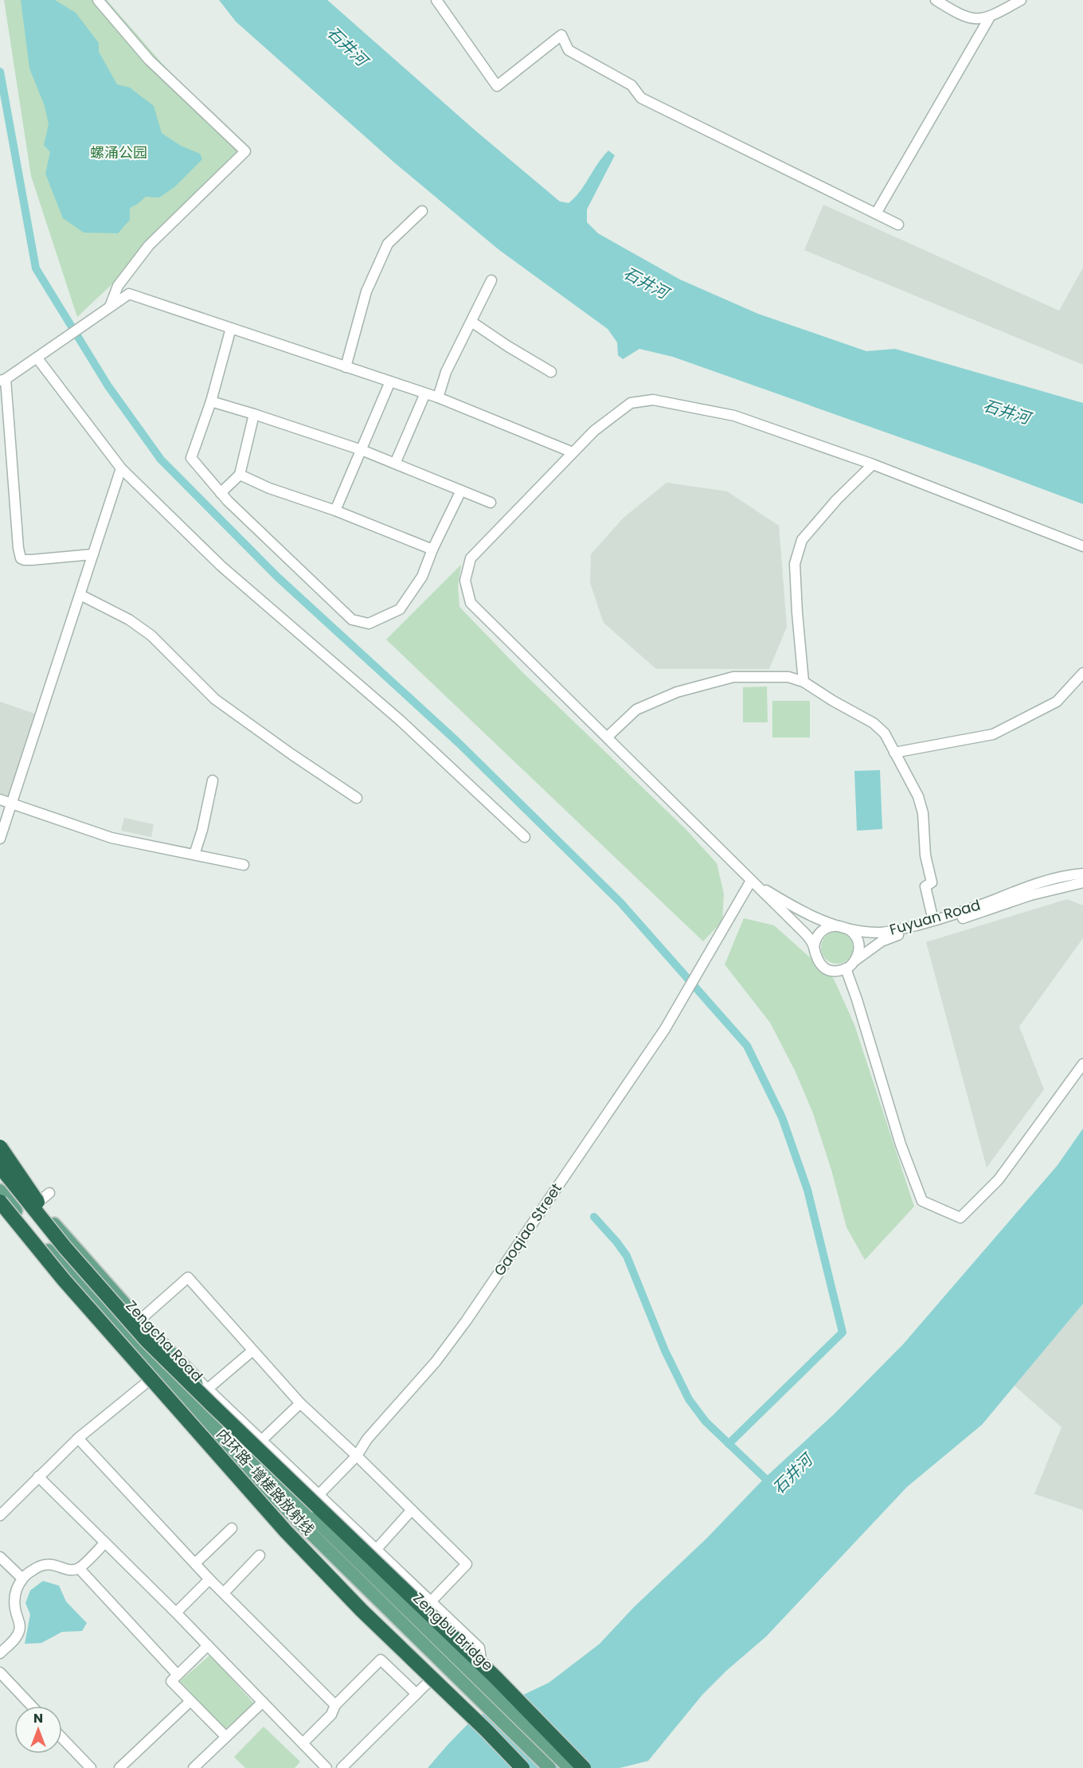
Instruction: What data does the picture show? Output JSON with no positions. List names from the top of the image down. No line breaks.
{"streets":{"highway":["内环路-增槎路放射线"],"main road":["Zengcha Road","Zengbu Bridge"],"street":["Fuyuan Road","Gaoqiao Street"]},"crossings":[["Fuyuan Road","Gaoqiao Street"],["Zengcha Road","Zengbu Bridge"]],"water":["石井河"],"parks":["螺涌公园"],"north":"top"}
